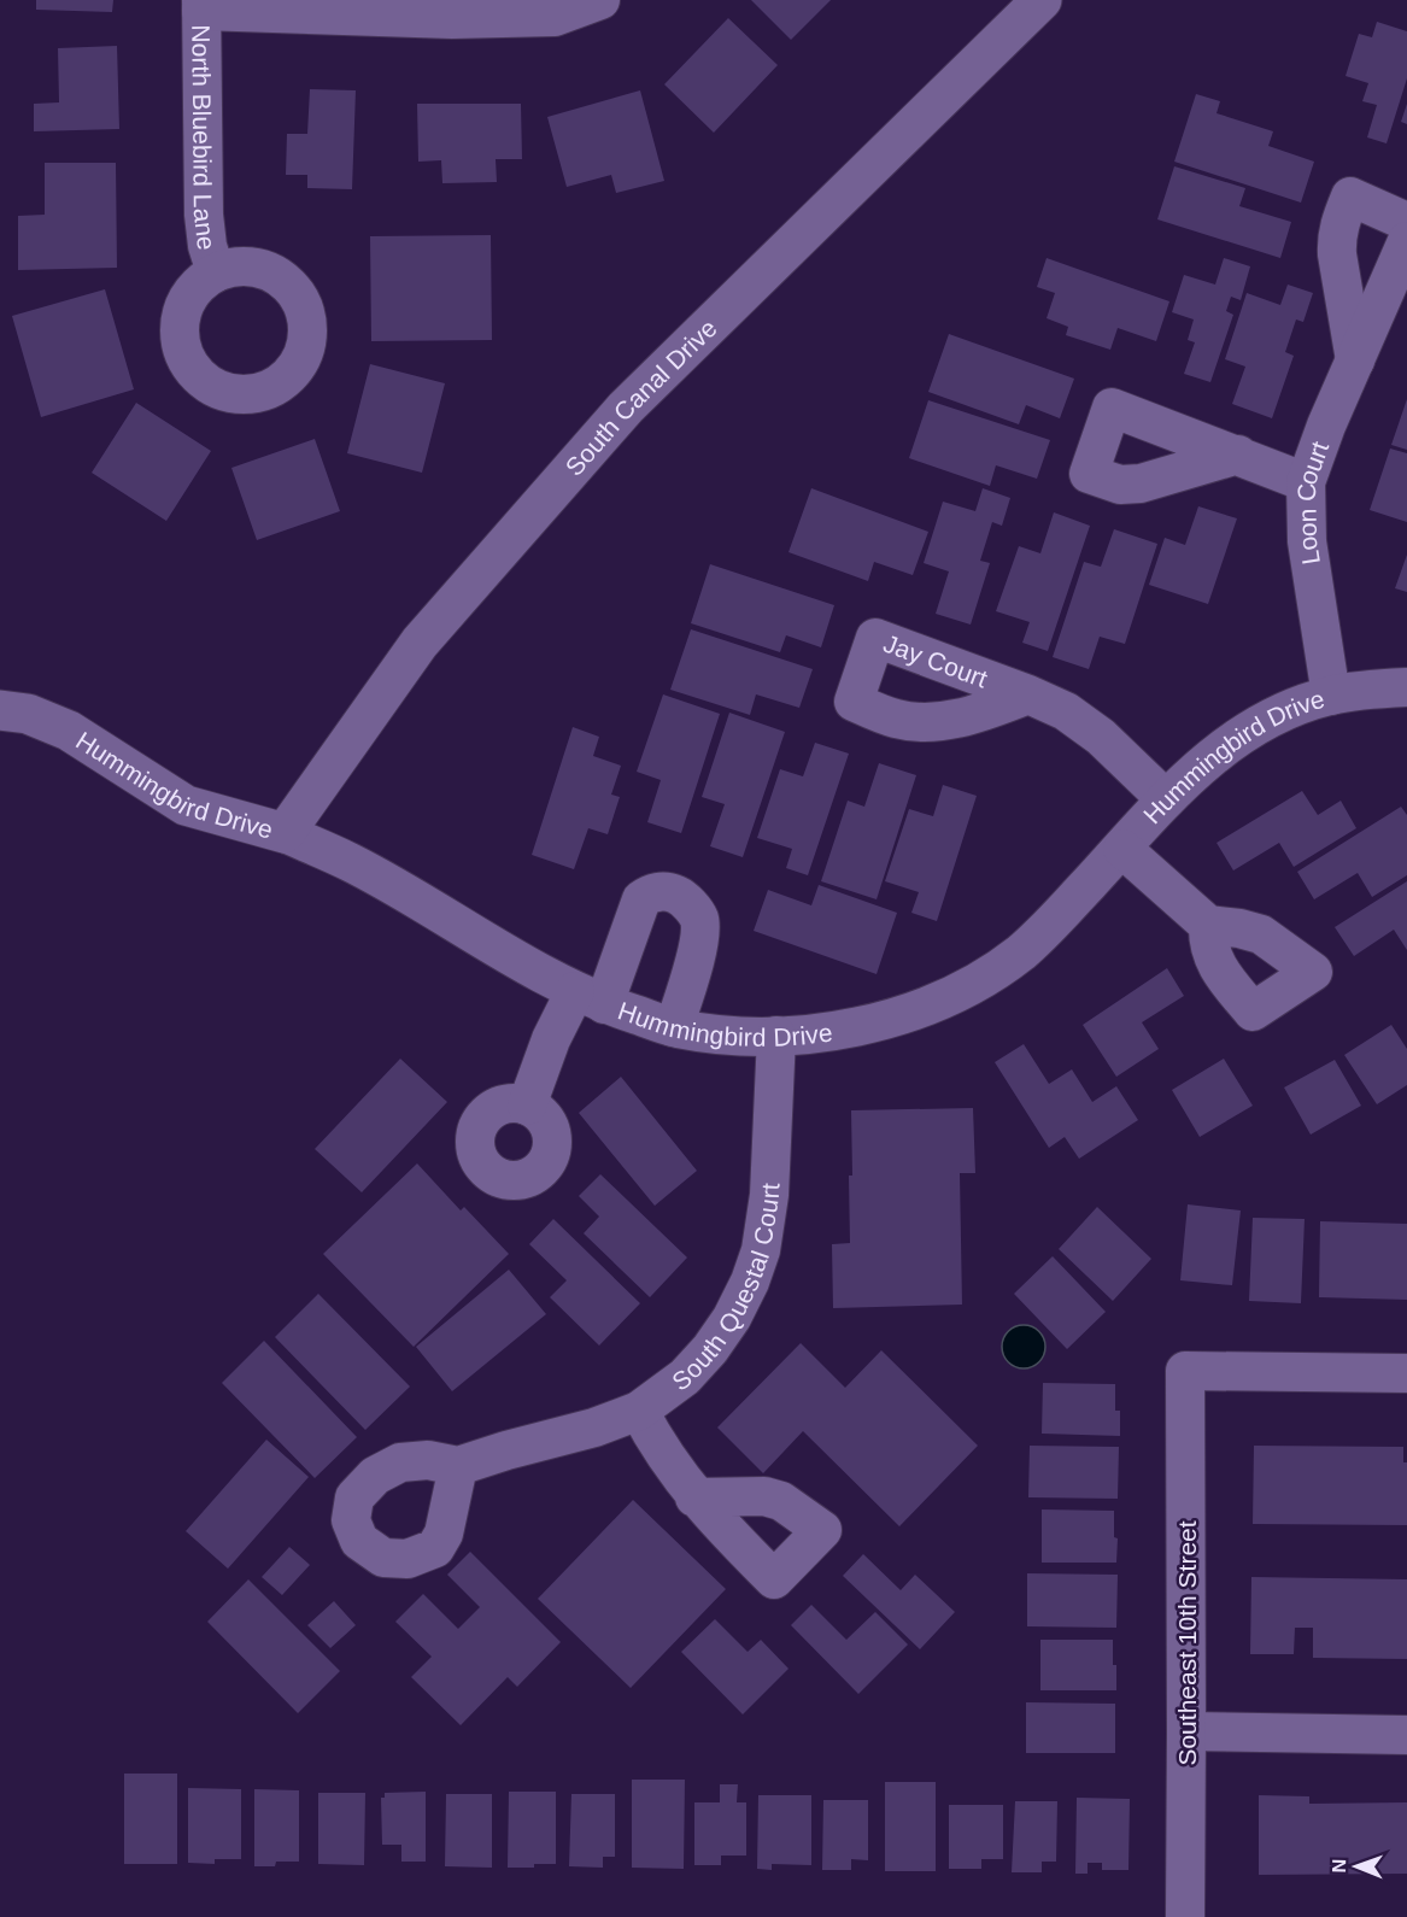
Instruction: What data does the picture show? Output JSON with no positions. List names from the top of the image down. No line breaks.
{"streets":{"street":["North Bluebird Lane","South Canal Drive","Loon Court","Hummingbird Drive","South Questal Court","Southeast 10th Street"]},"crossings":[["South Canal Drive","Hummingbird Drive"],["Loon Court","Hummingbird Drive"],["Hummingbird Drive","South Questal Court"]],"north":"left"}
